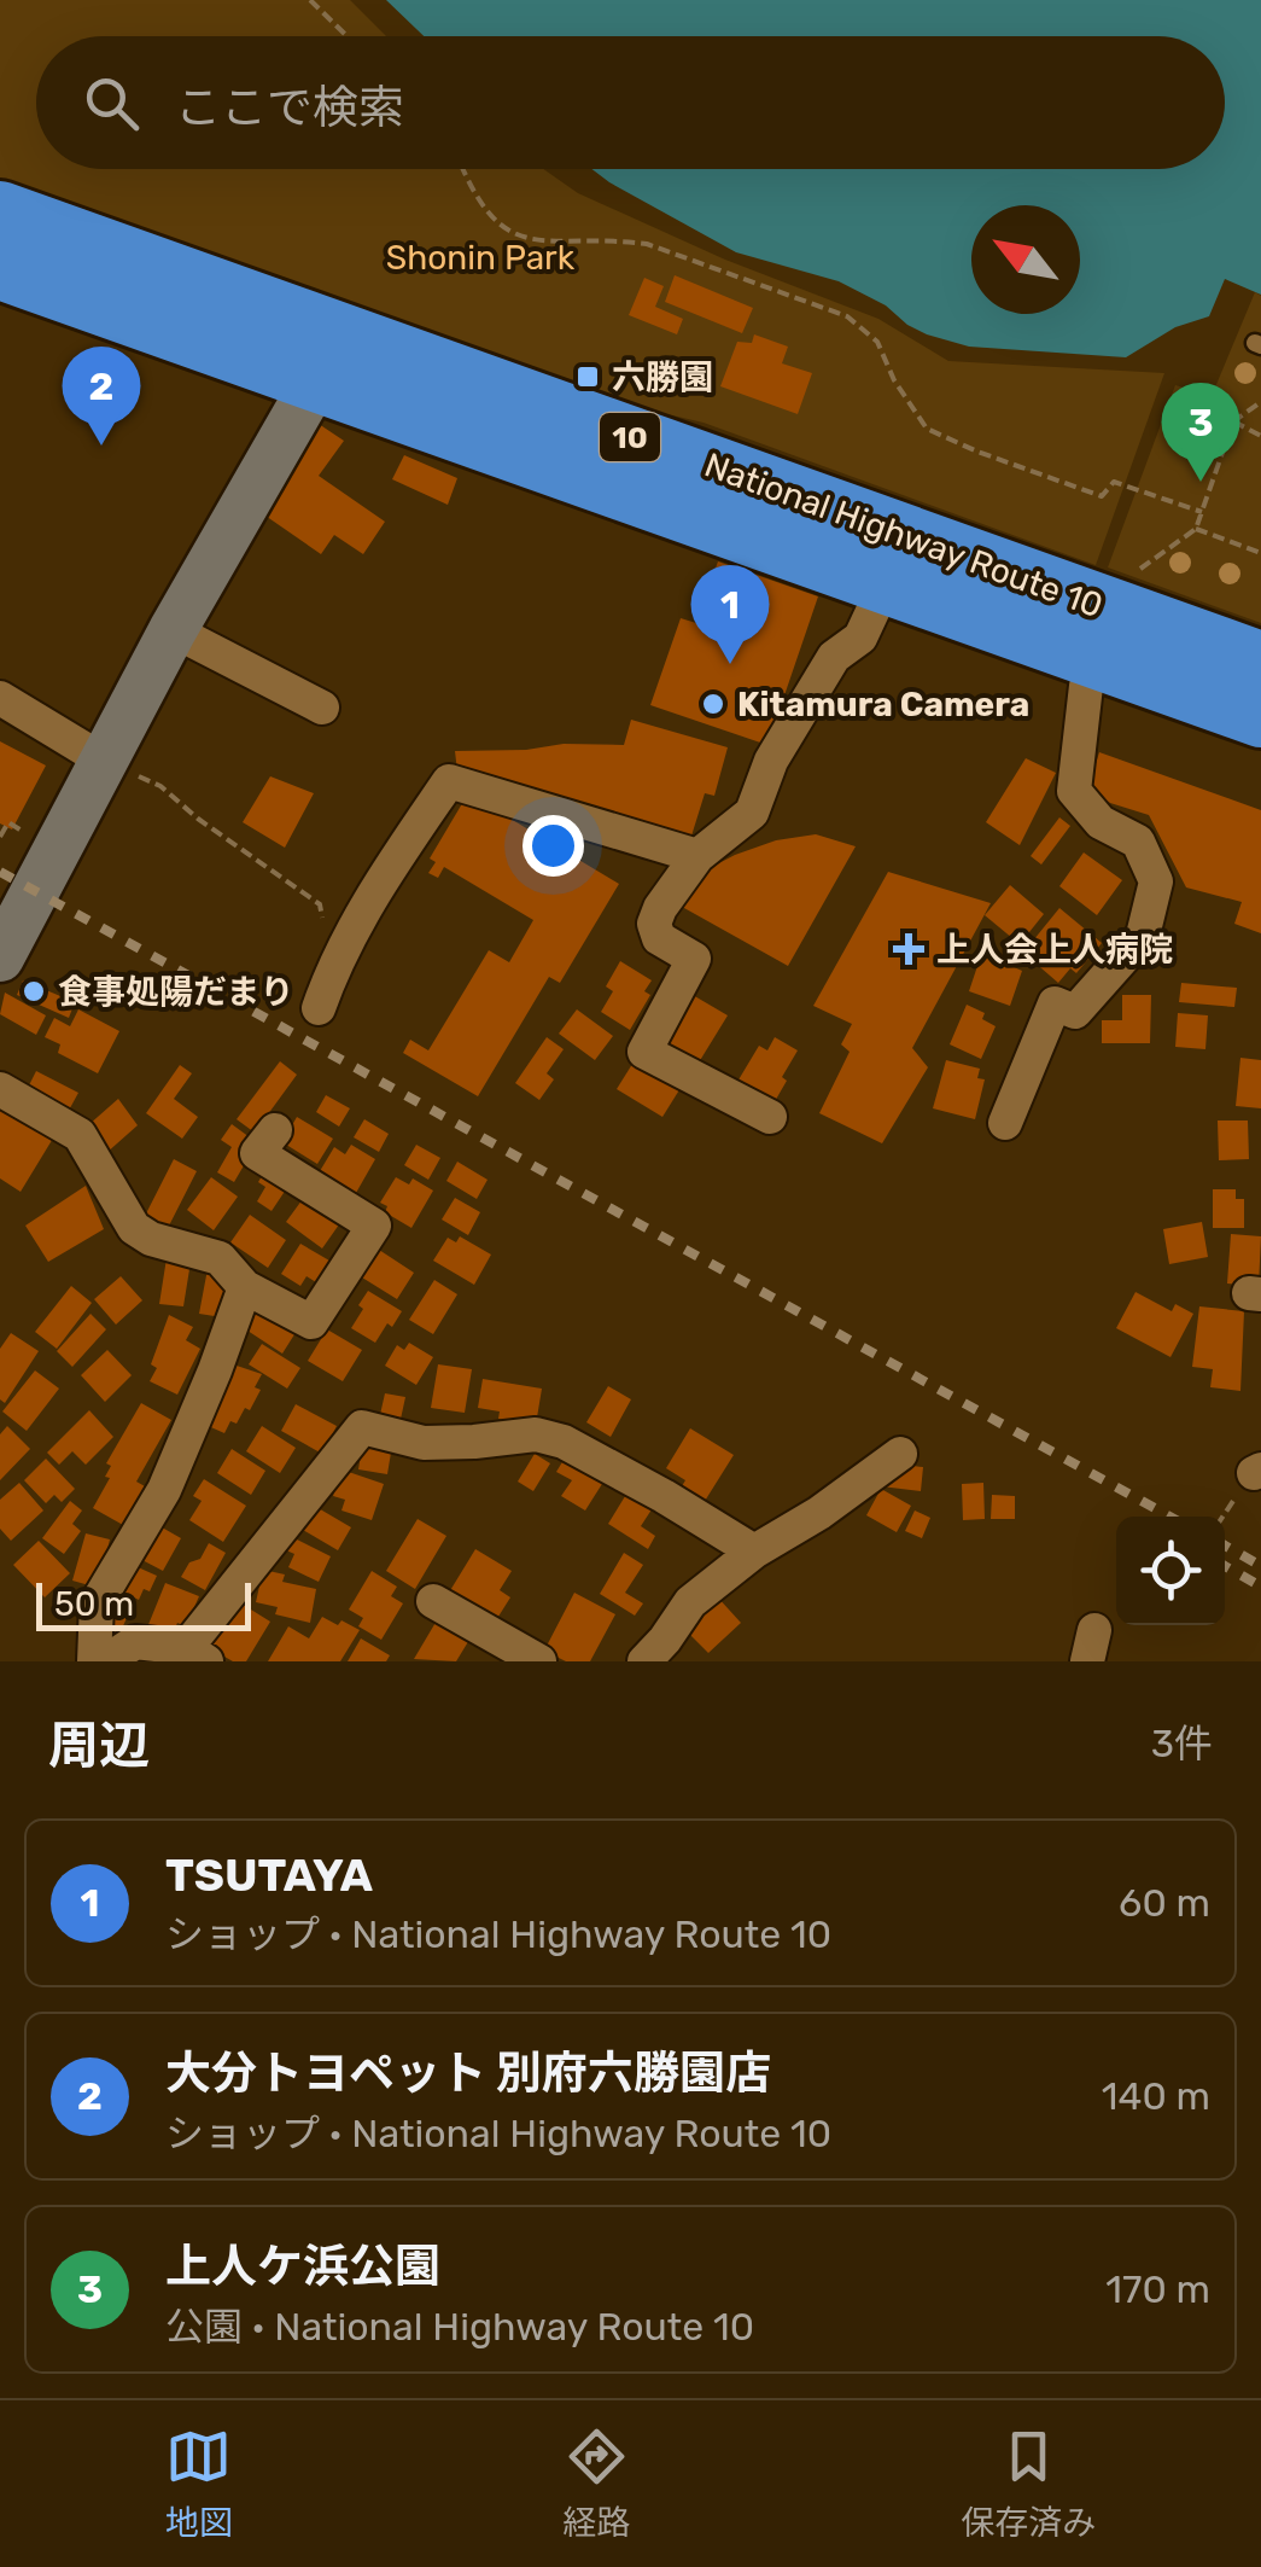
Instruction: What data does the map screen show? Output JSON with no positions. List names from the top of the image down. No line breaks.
{"streets":{"highway":["10","National Highway Route 10"]},"parks":["Shonin Park"],"places":{"transit":["六勝園"],"other":["Kitamura Camera","食事処陽だまり"],"health":["上人会上人病院"]},"scale_bar":"50 m","north":"top left","page":{"search":"ここで検索","pins":["2","3","1"],"scale":"50 m","heading":["周辺","3件"],"list":[{"mark":"1","name":"TSUTAYA","note":"ショップ · National Highway Route 10","value":"60 m"},{"mark":"2","name":"大分トヨペット 別府六勝園店","note":"ショップ · National Highway Route 10","value":"140 m"},{"mark":"3","name":"上人ケ浜公園","note":"公園 · National Highway Route 10","value":"170 m"}],"nav":["地図","経路","保存済み"]}}
